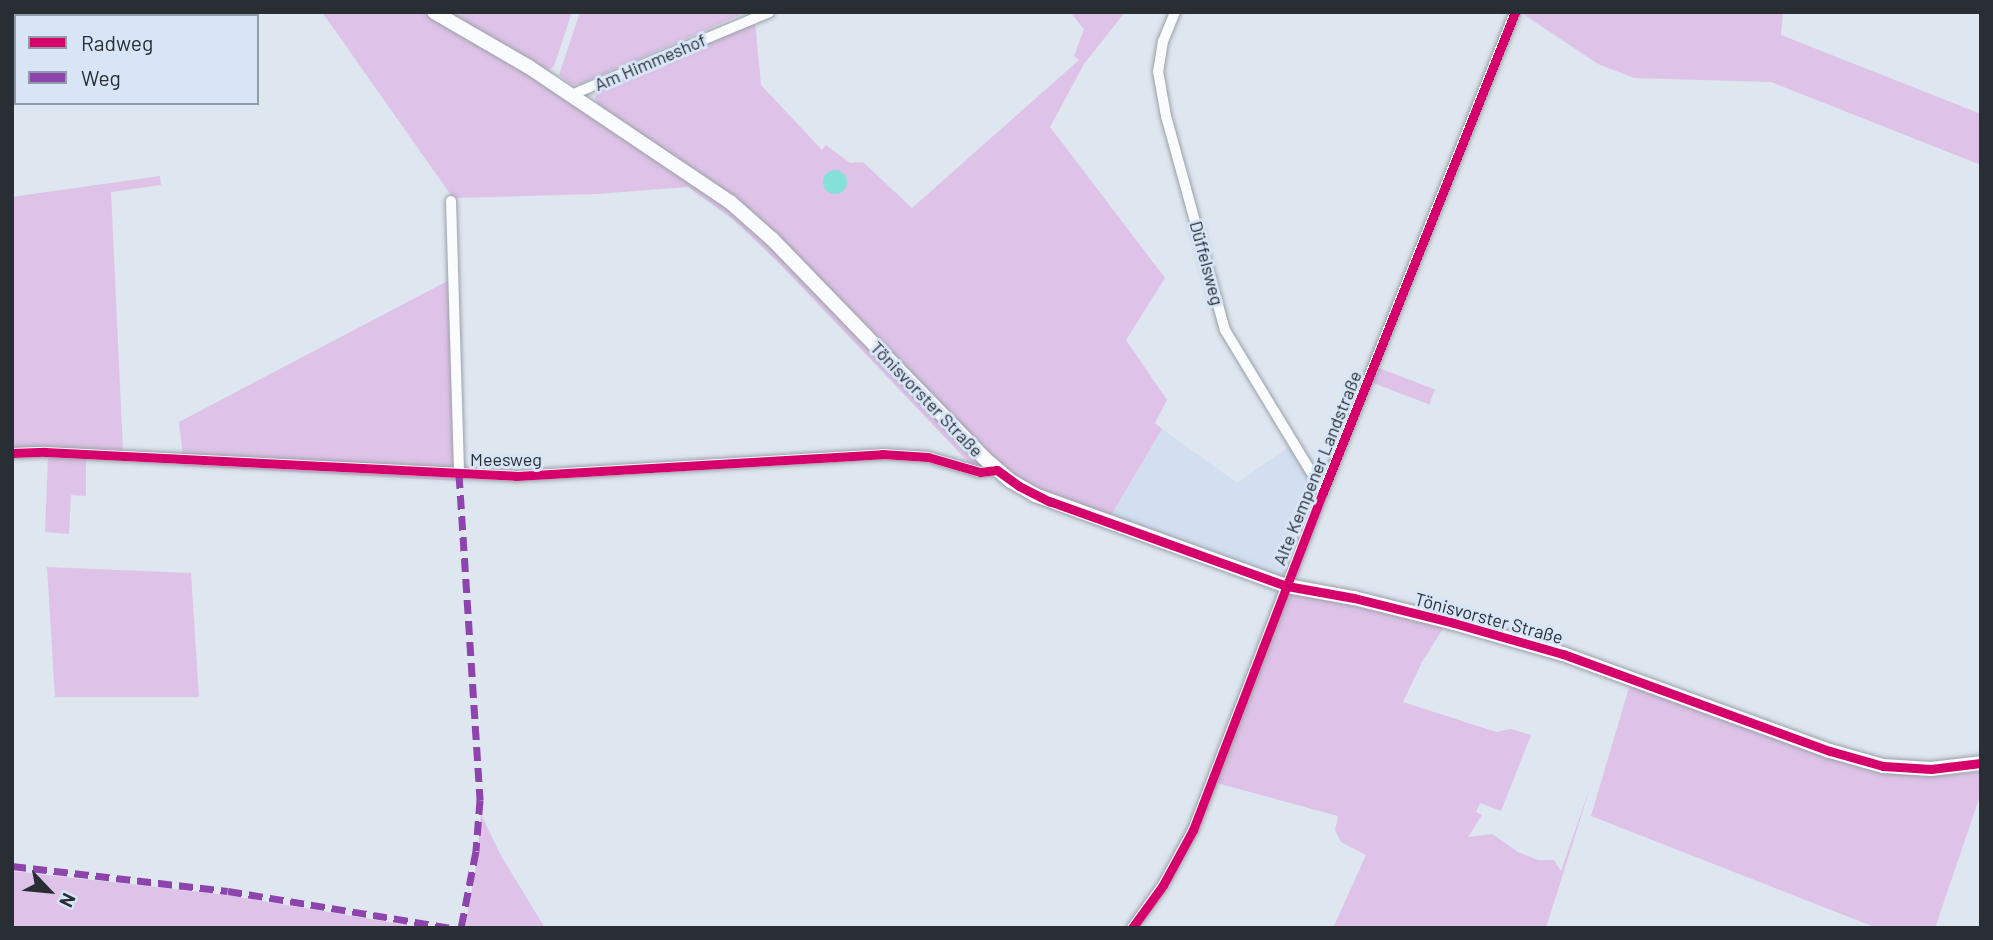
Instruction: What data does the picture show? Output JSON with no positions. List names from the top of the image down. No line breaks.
{"streets":{"main road":["Tönisvorster Straße"],"street":["Am Himmeshof","Düffelsweg","Meesweg","Alte Kempener Landstraße"]},"crossings":[["Am Himmeshof","Tönisvorster Straße"],["Düffelsweg","Alte Kempener Landstraße"],["Tönisvorster Straße","Meesweg"],["Tönisvorster Straße","Alte Kempener Landstraße"]],"legend":["Radweg","Weg"],"north":"bottom right"}
